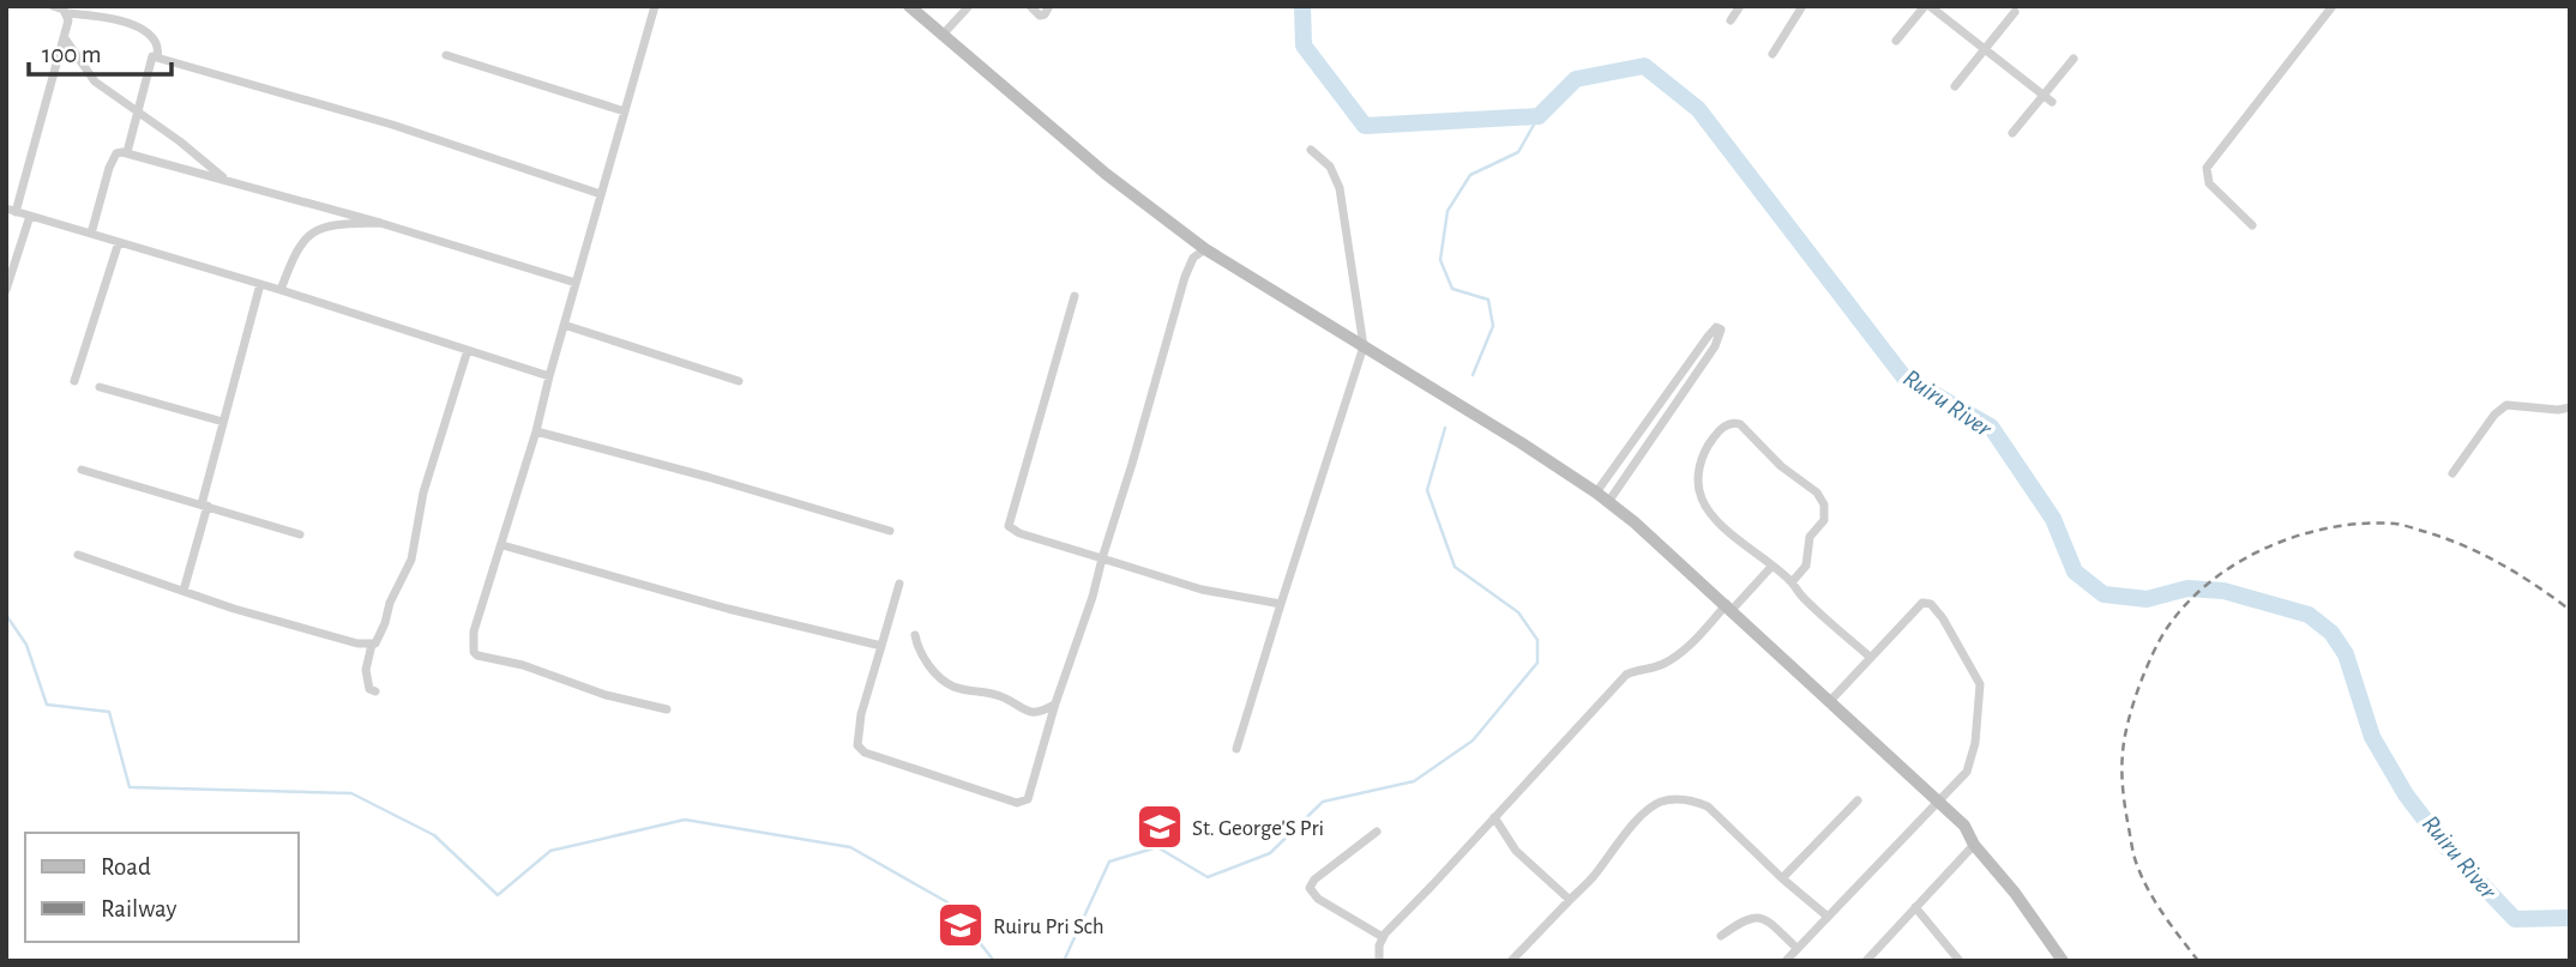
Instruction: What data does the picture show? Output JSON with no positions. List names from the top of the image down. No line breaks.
{"water":["Ruiru River"],"places":{"school or university":["St. George'S Pri","Ruiru Pri Sch"]},"legend":["Road","Railway"],"scale_bar":"100 m"}
